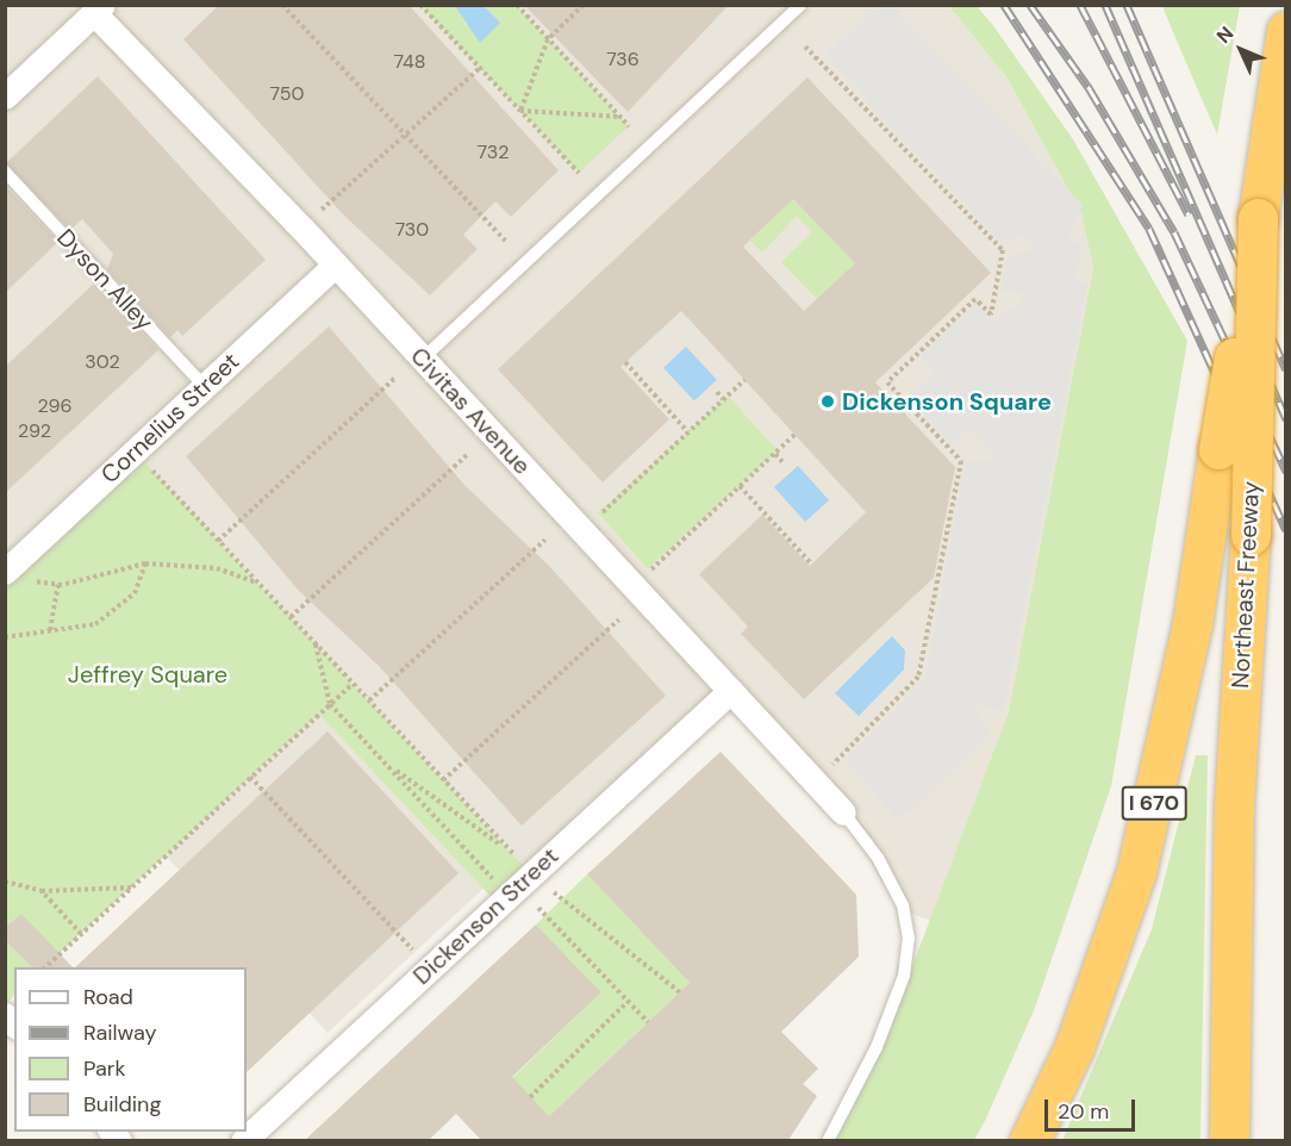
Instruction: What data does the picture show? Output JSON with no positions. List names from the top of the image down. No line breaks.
{"streets":{"highway":["Northeast Freeway","I 670"],"street":["Civitas Avenue","Cornelius Street","Dickenson Street"],"lane":["Dyson Alley"]},"crossings":[["Dyson Alley","Cornelius Street"],["Civitas Avenue","Cornelius Street"],["Civitas Avenue","Dickenson Street"],["Northeast Freeway","I 670"]],"parks":["Jeffrey Square"],"places":["Dickenson Square"],"house_numbers":["736","748","750","732","730","302","296","292"],"legend":["Road","Railway","Park","Building"],"scale_bar":"20 m","north":"top left"}
